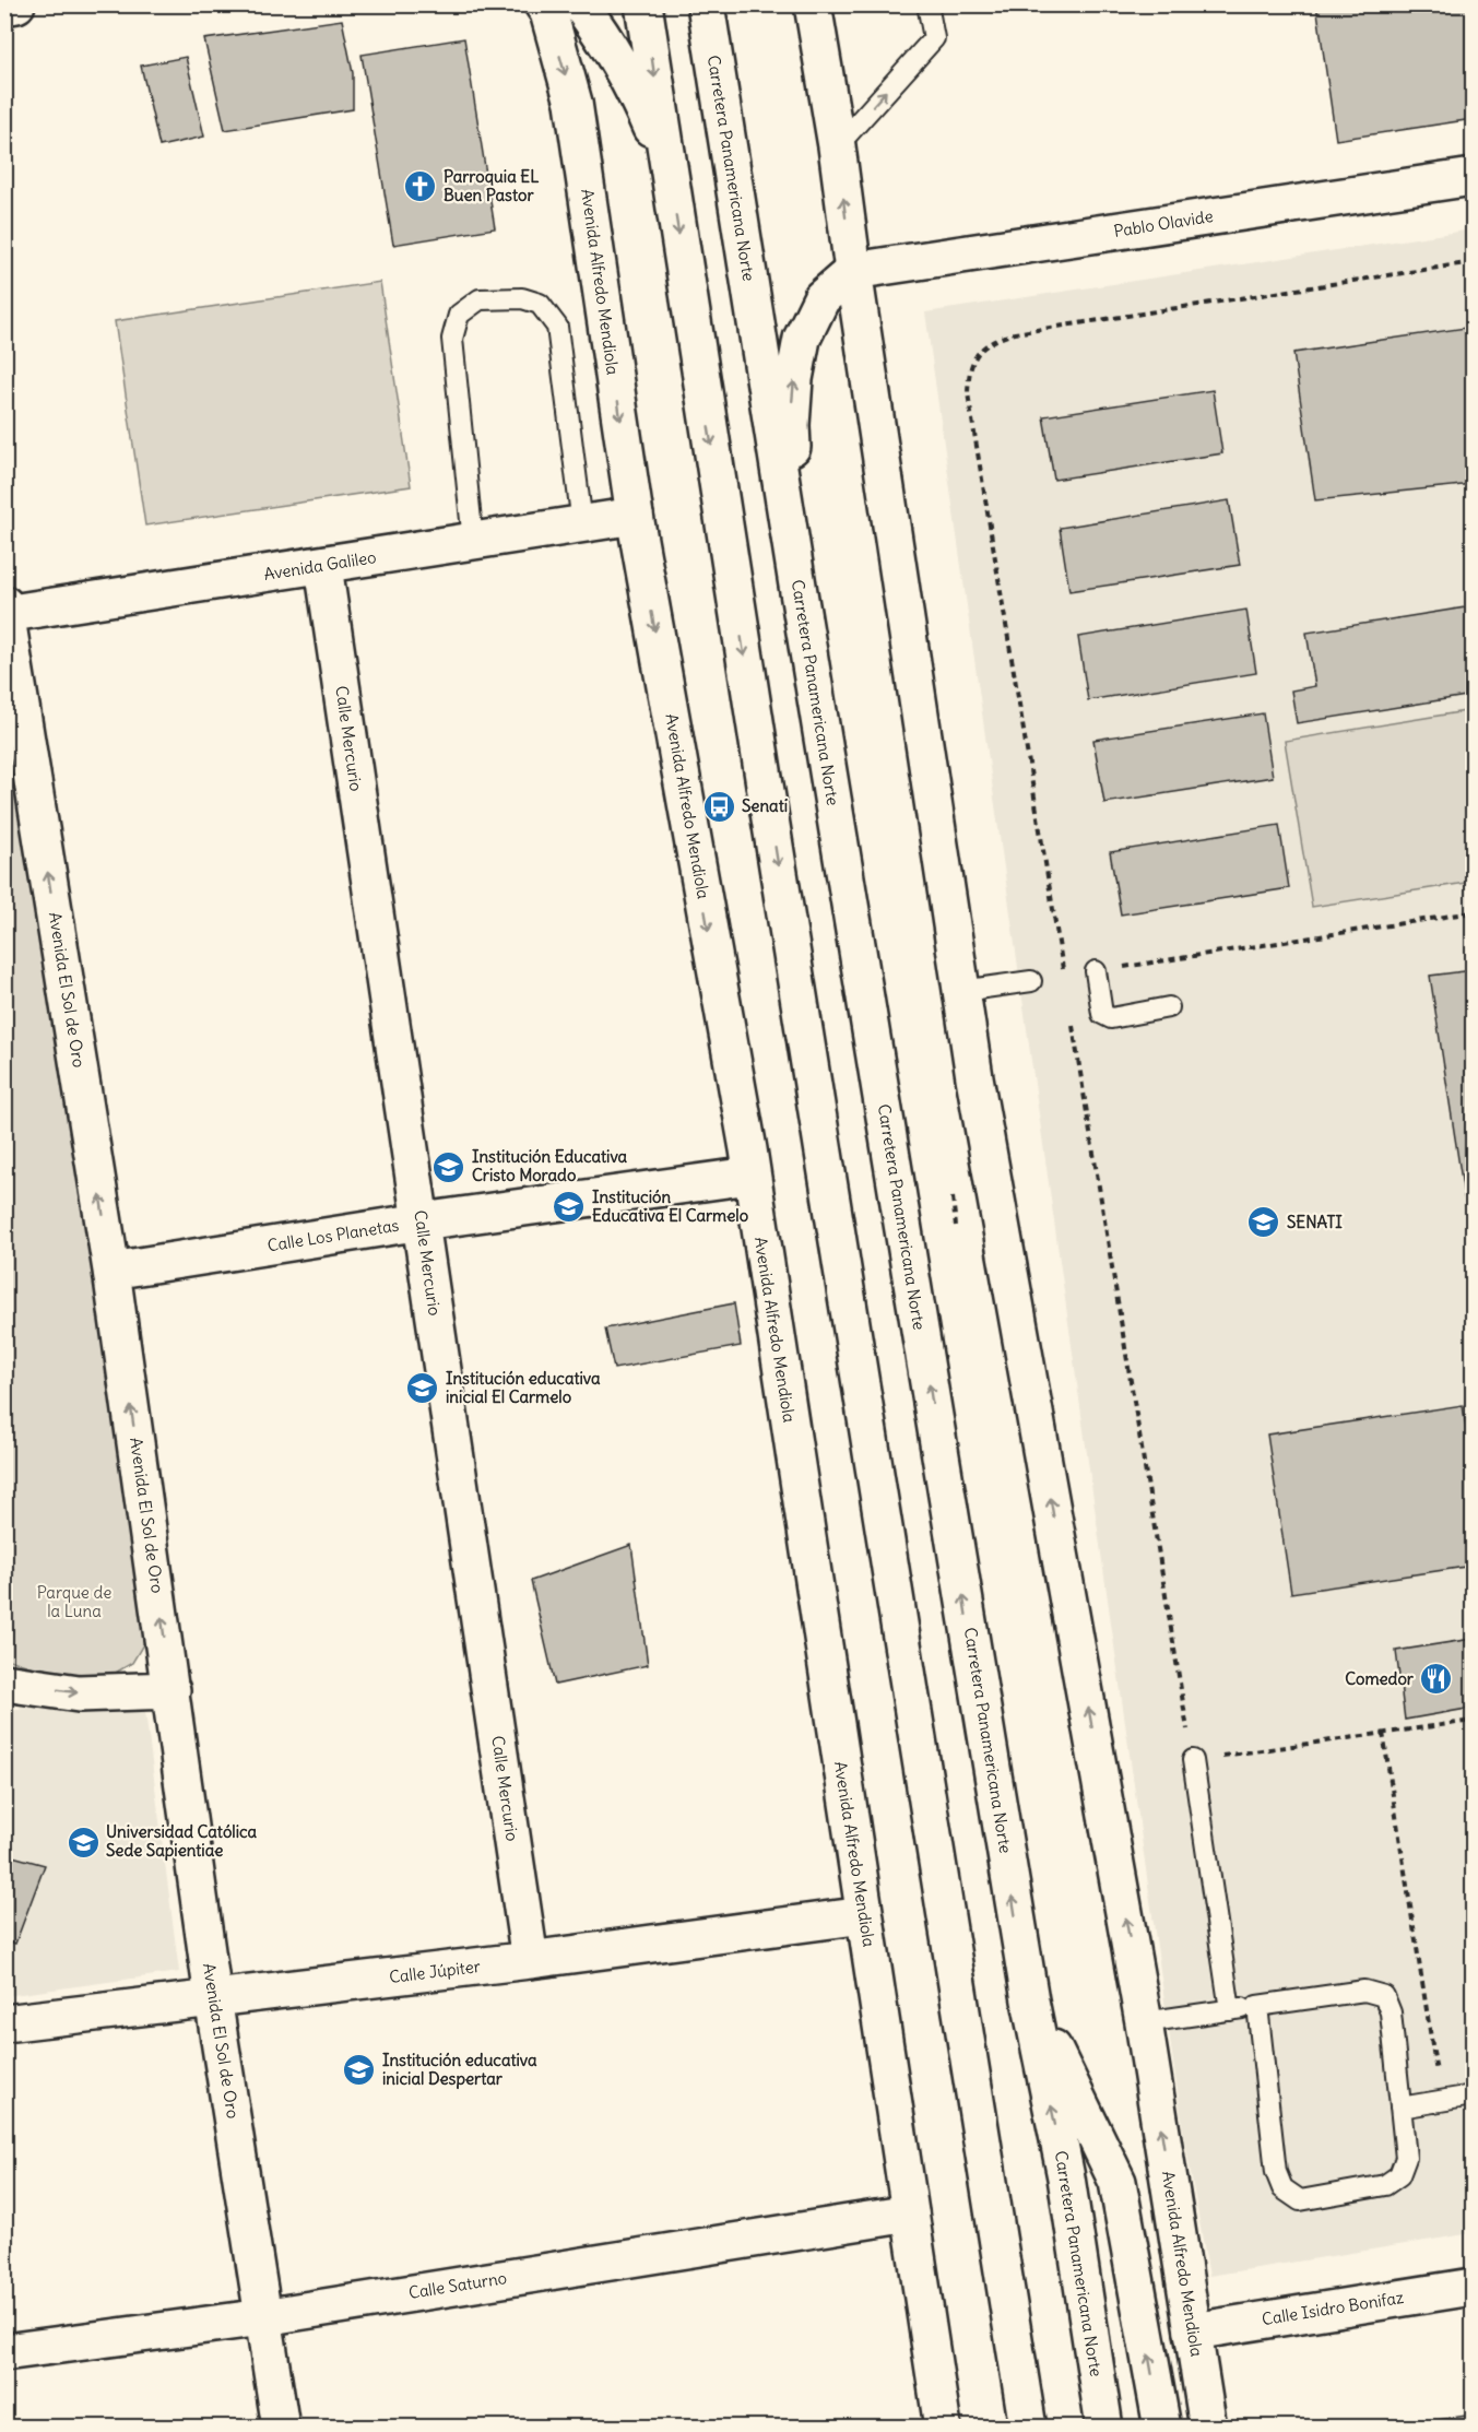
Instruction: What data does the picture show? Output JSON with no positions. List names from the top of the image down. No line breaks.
{"streets":{"main road":["Carretera Panamericana Norte","Pablo Olavide","Avenida Alfredo Mendiola","Avenida Galileo","Calle Mercurio","Avenida El Sol de Oro","Calle Los Planetas","Calle Júpiter","Calle Saturno","Calle Isidro Bonifaz"]},"crossings":[["Pablo Olavide","Avenida Alfredo Mendiola"],["Avenida Alfredo Mendiola","Avenida Galileo"],["Avenida Alfredo Mendiola","Calle Los Planetas"],["Avenida Alfredo Mendiola","Calle Júpiter"],["Avenida Alfredo Mendiola","Calle Saturno"],["Avenida Alfredo Mendiola","Calle Isidro Bonifaz"],["Avenida Galileo","Calle Mercurio"],["Avenida Galileo","Avenida El Sol de Oro"],["Calle Mercurio","Calle Los Planetas"],["Calle Mercurio","Calle Júpiter"],["Avenida El Sol de Oro","Calle Los Planetas"],["Avenida El Sol de Oro","Calle Júpiter"],["Avenida El Sol de Oro","Calle Saturno"]],"one_way":["Avenida El Sol de Oro"],"parks":["Parque de la Luna"],"places":{"church":["Parroquia EL Buen Pastor"],"bus stop":["Senati"],"school or university":["Institución Educativa Cristo Morado","Institución Educativa El Carmelo","SENATI","Institución educativa inicial El Carmelo","Universidad Católica Sede Sapientiae","Institución educativa inicial Despertar"],"restaurant":["Comedor"]}}
